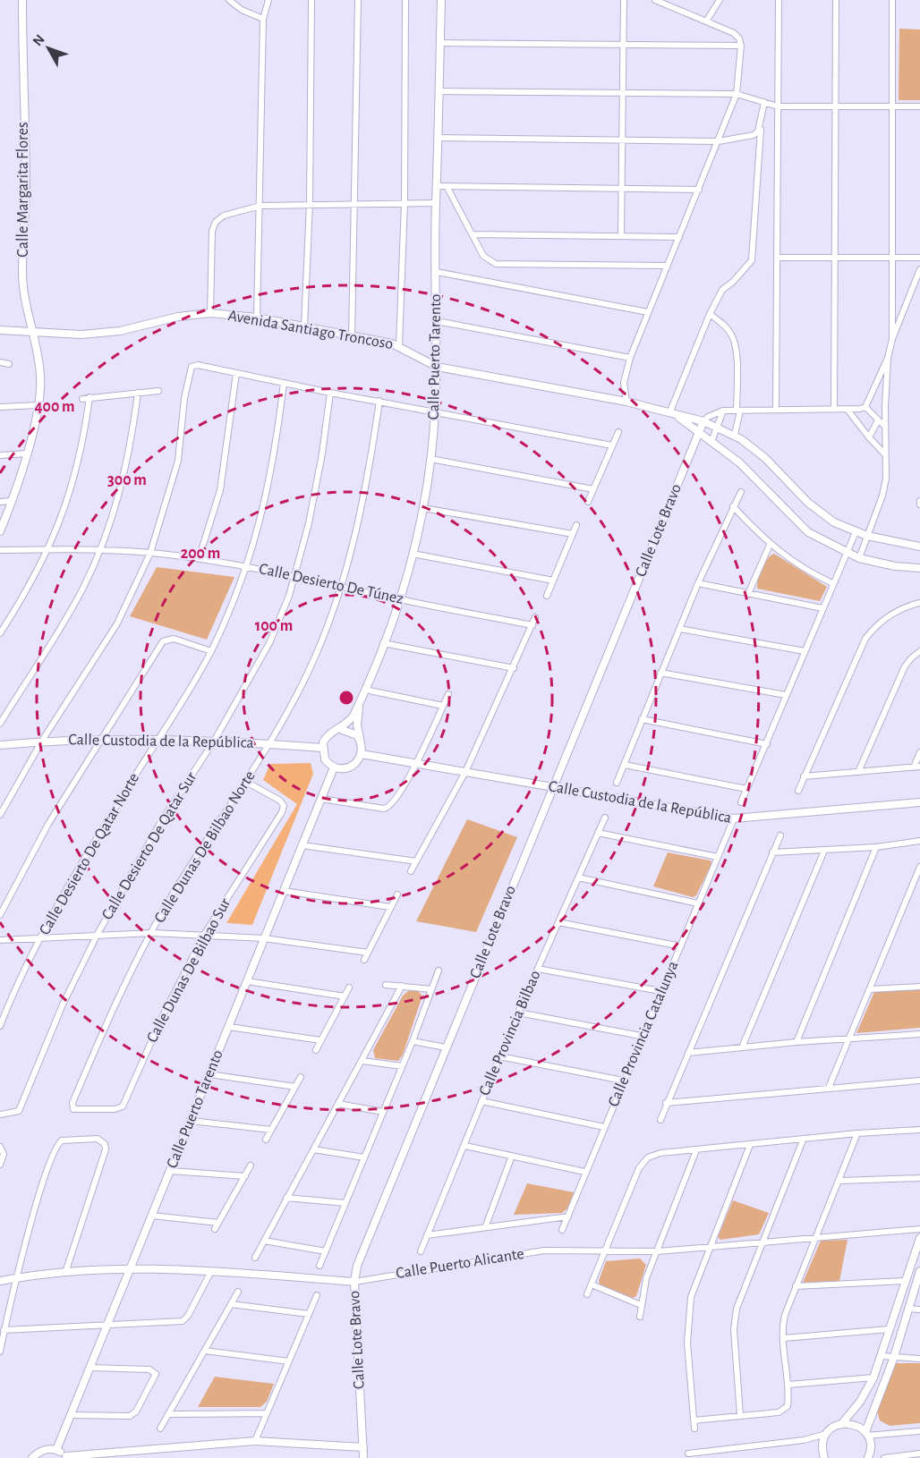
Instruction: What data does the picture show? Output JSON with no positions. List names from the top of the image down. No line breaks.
{"streets":{"street":["Calle Margarita Flores","Avenida Santiago Troncoso","Calle Puerto Tarento","Calle Lote Bravo","Calle Desierto De Túnez","Calle Custodia de la República","Calle Desierto De Qatar Sur","Calle Dunas De Bilbao Norte","Calle Desierto De Qatar Norte","Calle Dunas De Bilbao Sur","Calle Provincia Bilbao","Calle Provincia Catalunya","Calle Puerto Alicante"]},"crossings":[["Calle Margarita Flores","Avenida Santiago Troncoso"],["Avenida Santiago Troncoso","Calle Puerto Tarento"],["Avenida Santiago Troncoso","Calle Lote Bravo"],["Calle Puerto Tarento","Calle Desierto De Túnez"],["Calle Puerto Tarento","Calle Custodia de la República"],["Calle Puerto Tarento","Calle Puerto Alicante"],["Calle Lote Bravo","Calle Custodia de la República"],["Calle Lote Bravo","Calle Puerto Alicante"],["Calle Desierto De Túnez","Calle Desierto De Qatar Sur"],["Calle Desierto De Túnez","Calle Dunas De Bilbao Norte"],["Calle Desierto De Túnez","Calle Desierto De Qatar Norte"],["Calle Custodia de la República","Calle Desierto De Qatar Sur"],["Calle Custodia de la República","Calle Dunas De Bilbao Norte"],["Calle Custodia de la República","Calle Desierto De Qatar Norte"],["Calle Custodia de la República","Calle Provincia Catalunya"],["Calle Dunas De Bilbao Norte","Calle Dunas De Bilbao Sur"]],"north":"top left","rings":["400 m","300 m","200 m","100 m"]}
